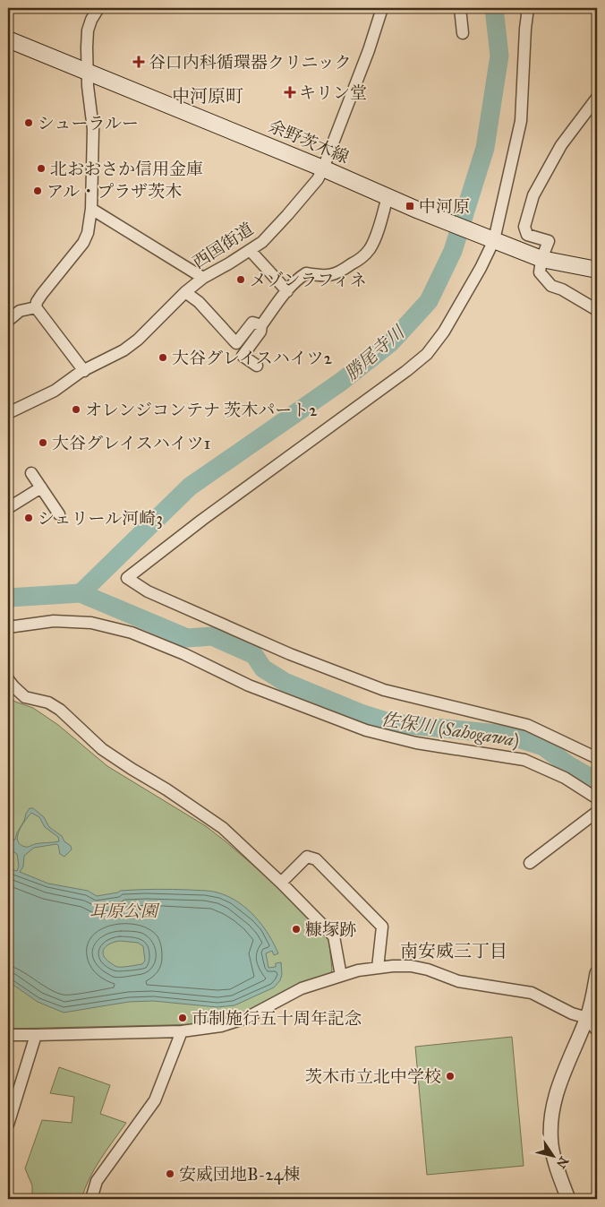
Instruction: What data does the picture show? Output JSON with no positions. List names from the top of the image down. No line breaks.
{"streets":{"main road":["余野茨木線"],"street":["西国街道"]},"crossings":[["余野茨木線","西国街道"]],"districts":["中河原町","南安威三丁目"],"water":["勝尾寺川","佐保川 (Sahogawa)"],"parks":["耳原公園"],"places":{"health":["谷口内科循環器クリニック","キリン堂"],"other":["シューラルー","北おおさか信用金庫","アル・プラザ茨木","メゾンラフィネ","大谷グレイスハイツ2","オレンジコンテナ 茨木パート2","大谷グレイスハイツ1","シェリール河崎3","糠塚跡","市制施行五十周年記念","茨木市立北中学校","安威団地B-24棟"],"transit":["中河原"]},"north":"bottom right"}
